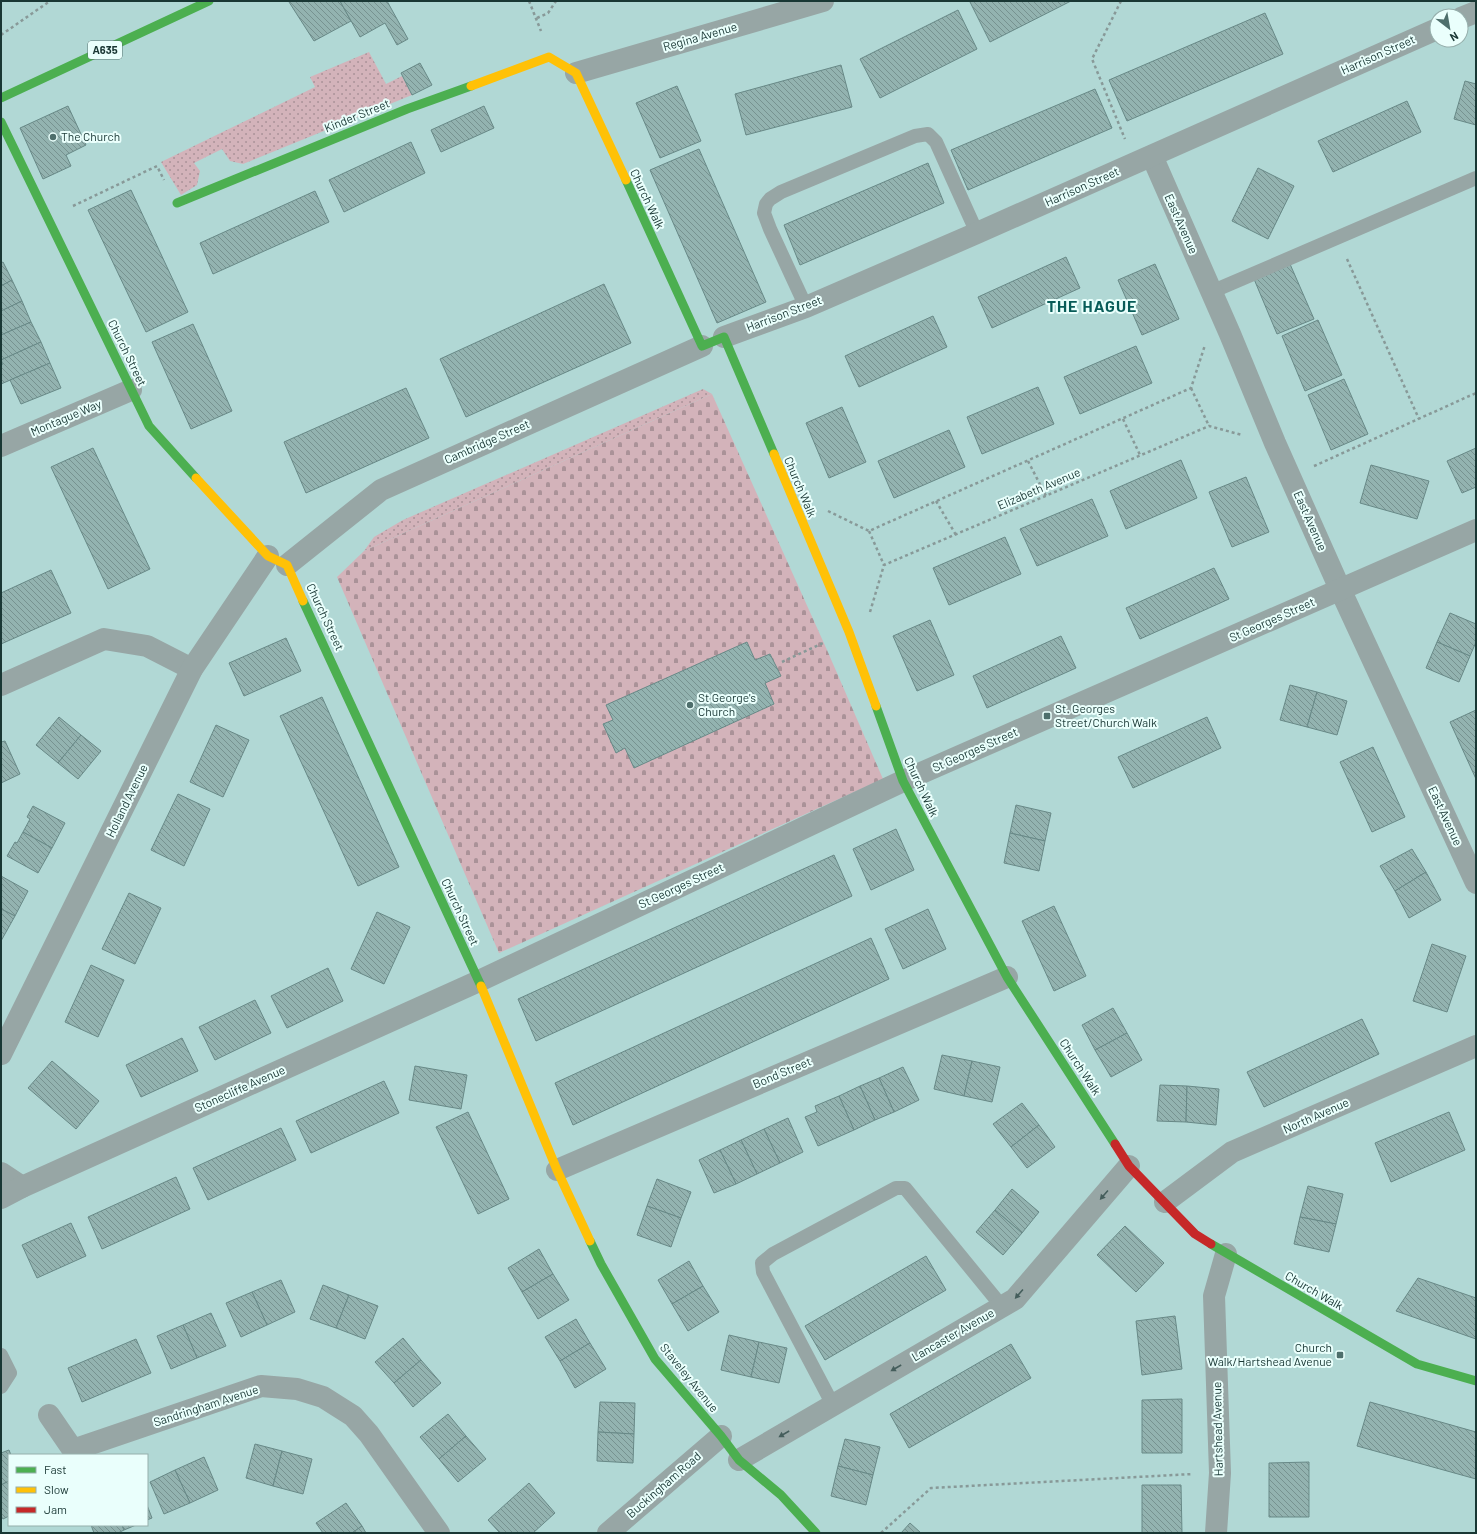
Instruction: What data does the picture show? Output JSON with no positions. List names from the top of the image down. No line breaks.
{"streets":{"street":["Regina Avenue","A635","Harrison Street","Kinder Street","Church Walk","East Avenue","Church Street","Montague Way","Cambridge Street","St Georges Street","Holland Avenue","Bond Street","Stonecliffe Avenue","North Avenue","Lancaster Avenue","Staveley Avenue","Sandringham Avenue","Hartshead Avenue","Buckingham Road"],"path":["Elizabeth Avenue"]},"crossings":[["Regina Avenue","Kinder Street"],["Regina Avenue","Church Walk"],["Harrison Street","Church Walk"],["Harrison Street","East Avenue"],["Kinder Street","Church Walk"],["Church Walk","Cambridge Street"],["Church Walk","St Georges Street"],["Church Walk","Bond Street"],["Church Walk","North Avenue"],["Church Walk","Lancaster Avenue"],["Church Walk","Hartshead Avenue"],["East Avenue","St Georges Street"],["Church Street","Montague Way"],["Church Street","Cambridge Street"],["Church Street","St Georges Street"],["Church Street","Holland Avenue"],["Church Street","Bond Street"],["Church Street","Stonecliffe Avenue"],["Church Street","Staveley Avenue"],["St Georges Street","Stonecliffe Avenue"],["Bond Street","Staveley Avenue"],["Lancaster Avenue","Staveley Avenue"],["Staveley Avenue","Buckingham Road"]],"one_way":["Lancaster Avenue"],"districts":["THE HAGUE"],"places":{"other":["The Church","St George's Church"],"transit":["St. Georges Street/Church Walk","Church Walk/Hartshead Avenue"]},"legend":["Fast","Slow","Jam"],"north":"bottom right"}
